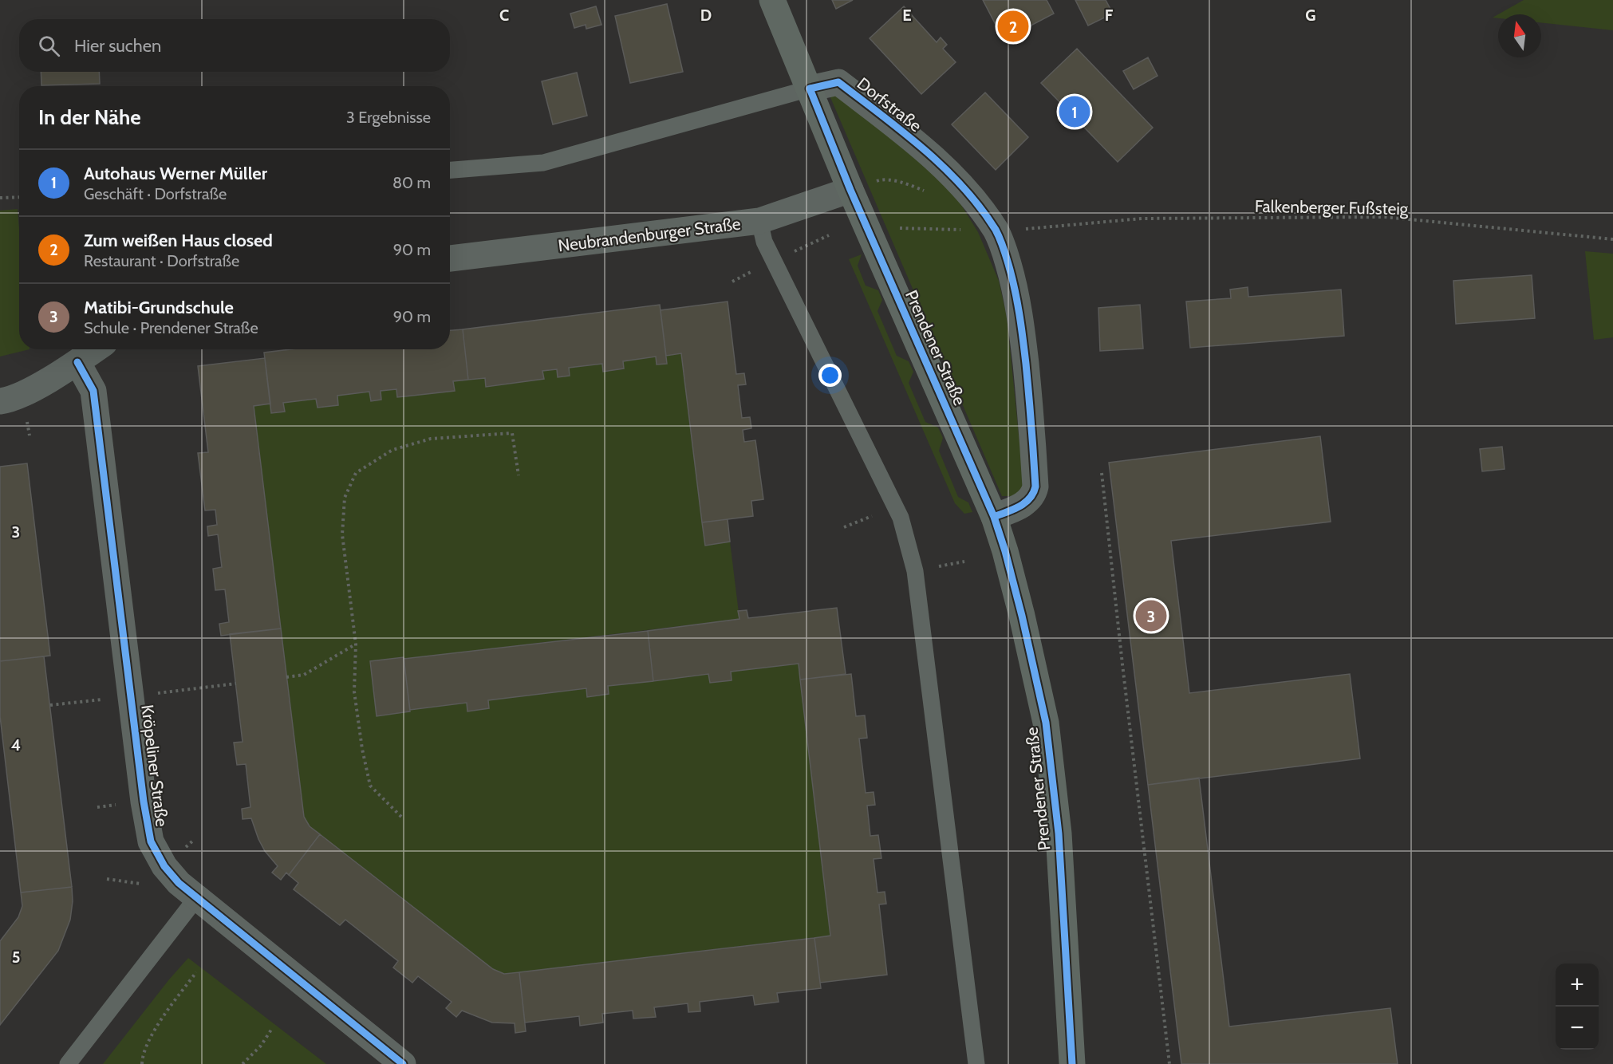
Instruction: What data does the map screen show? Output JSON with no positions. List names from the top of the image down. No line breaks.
{"streets":{"main road":["Prendener Straße"],"street":["Dorfstraße","Neubrandenburger Straße","Kröpeliner Straße"],"path":["Falkenberger Fußsteig"]},"crossings":[["Neubrandenburger Straße","Prendener Straße"]],"north":"top","page":{"pins":["2","1","3"],"search":"Hier suchen","heading":["In der Nähe","3 Ergebnisse"],"list":[{"mark":"1","name":"Autohaus Werner Müller","note":"Geschäft · Dorfstraße","value":"80 m"},{"mark":"2","name":"Zum weißen Haus closed","note":"Restaurant · Dorfstraße","value":"90 m"},{"mark":"3","name":"Matibi-Grundschule","note":"Schule · Prendener Straße","value":"90 m"}],"map_buttons":["+","−"]},"grid":{"columns":["C","D","E","F","G"],"rows":["3","4","5"]}}
